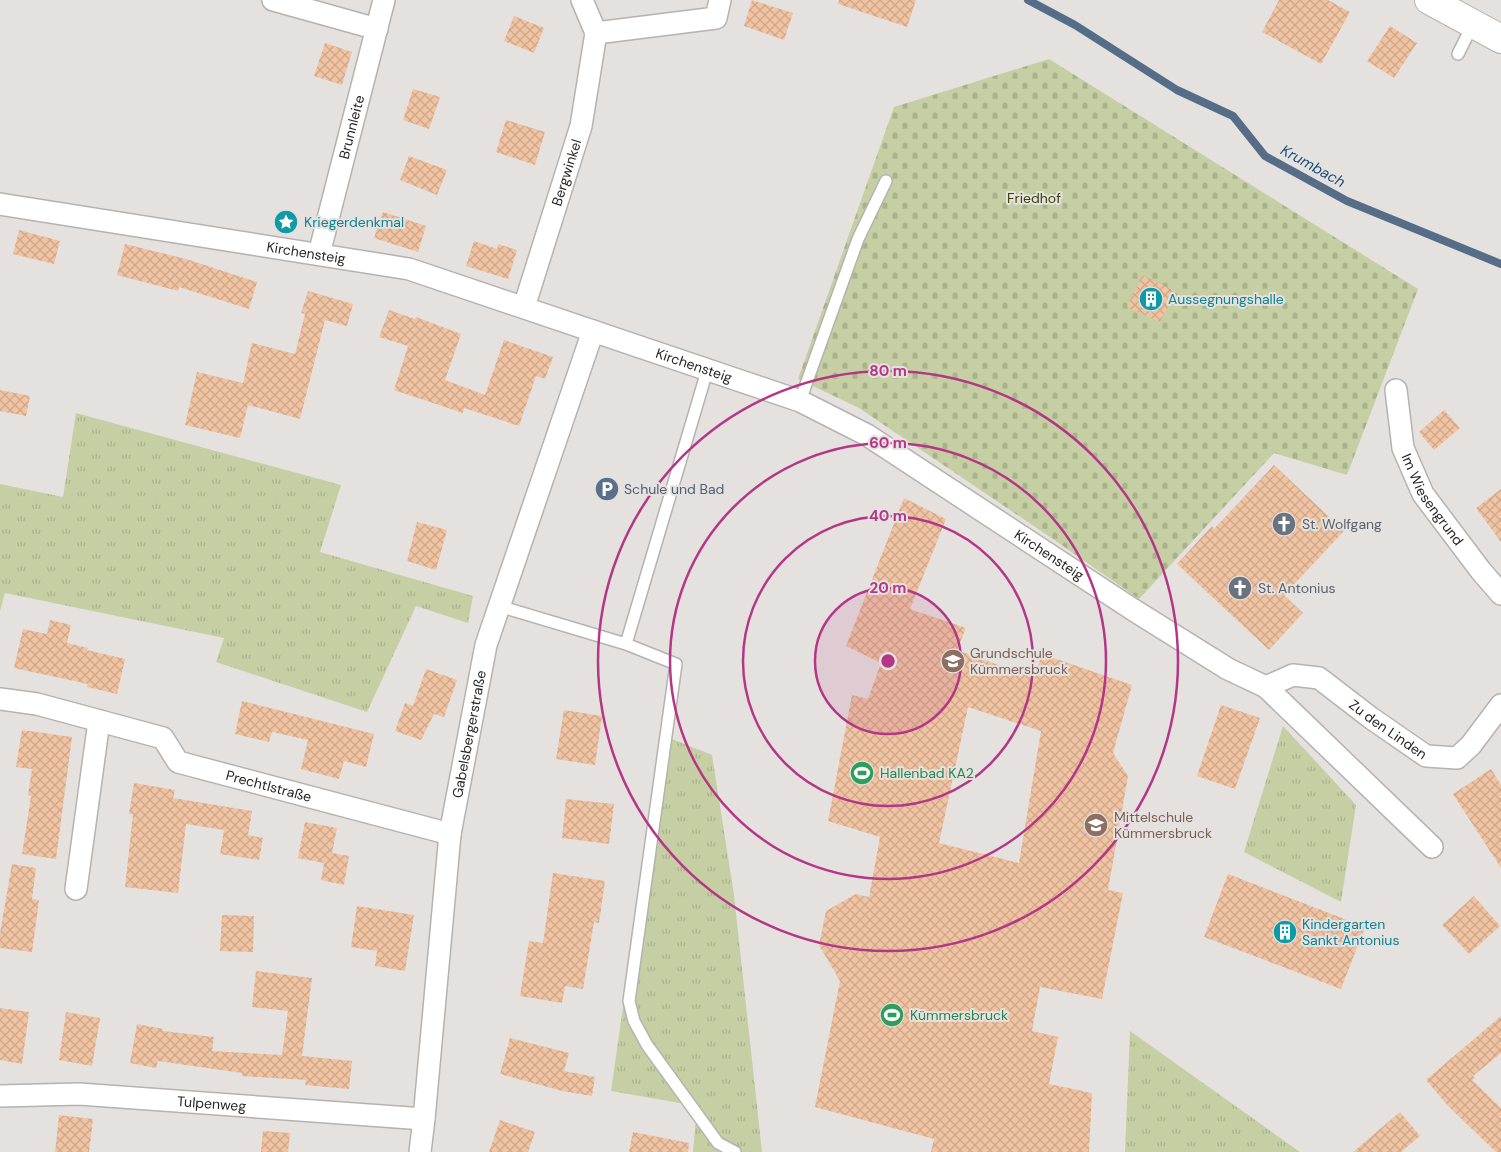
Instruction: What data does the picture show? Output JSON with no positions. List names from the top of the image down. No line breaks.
{"streets":{"street":["Brunnleite","Bergwinkel","Kirchensteig","Im Wiesengrund","Zu den Linden","Gabelsbergerstraße","Prechtlstraße","Tulpenweg"]},"crossings":[["Brunnleite","Kirchensteig"],["Bergwinkel","Kirchensteig"],["Kirchensteig","Zu den Linden"],["Kirchensteig","Gabelsbergerstraße"],["Gabelsbergerstraße","Prechtlstraße"],["Gabelsbergerstraße","Tulpenweg"]],"water":["Krumbach"],"parks":["Friedhof"],"places":{"place":["Kriegerdenkmal"],"building":["Aussegnungshalle","Kindergarten Sankt Antonius"],"parking":["Schule und Bad"],"church":["St. Wolfgang","St. Antonius"],"school or university":["Grundschule Kümmersbruck","Mittelschule Kümmersbruck"],"sports":["Hallenbad KA2","Kümmersbruck"]},"rings":["80 m","60 m","40 m","20 m"]}
